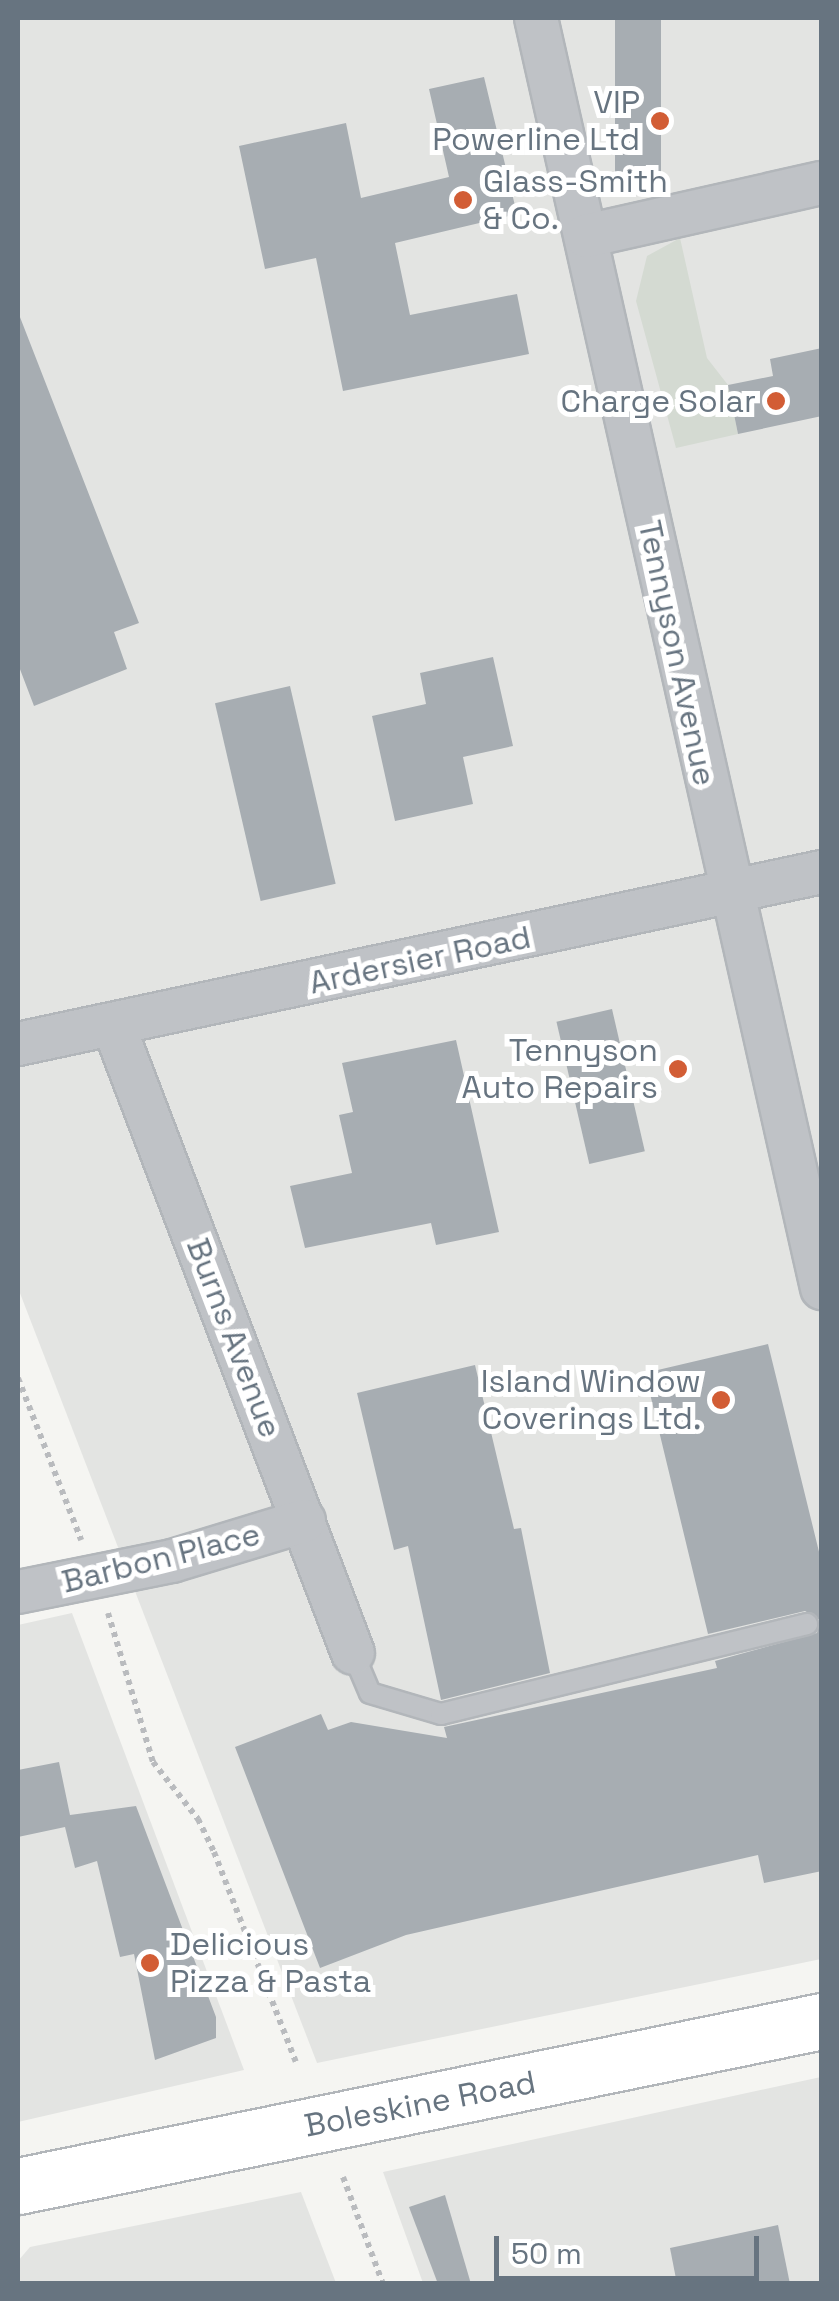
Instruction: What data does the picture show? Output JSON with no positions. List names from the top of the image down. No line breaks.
{"streets":{"main road":["Boleskine Road"],"street":["Tennyson Avenue","Ardersier Road","Burns Avenue","Barbon Place"]},"crossings":[["Tennyson Avenue","Ardersier Road"],["Ardersier Road","Burns Avenue"],["Burns Avenue","Barbon Place"]],"places":["VIP Powerline Ltd","Glass-Smith & Co.","Charge Solar","Tennyson Auto Repairs","Island Window Coverings Ltd.","Delicious Pizza & Pasta"],"scale_bar":"50 m"}
